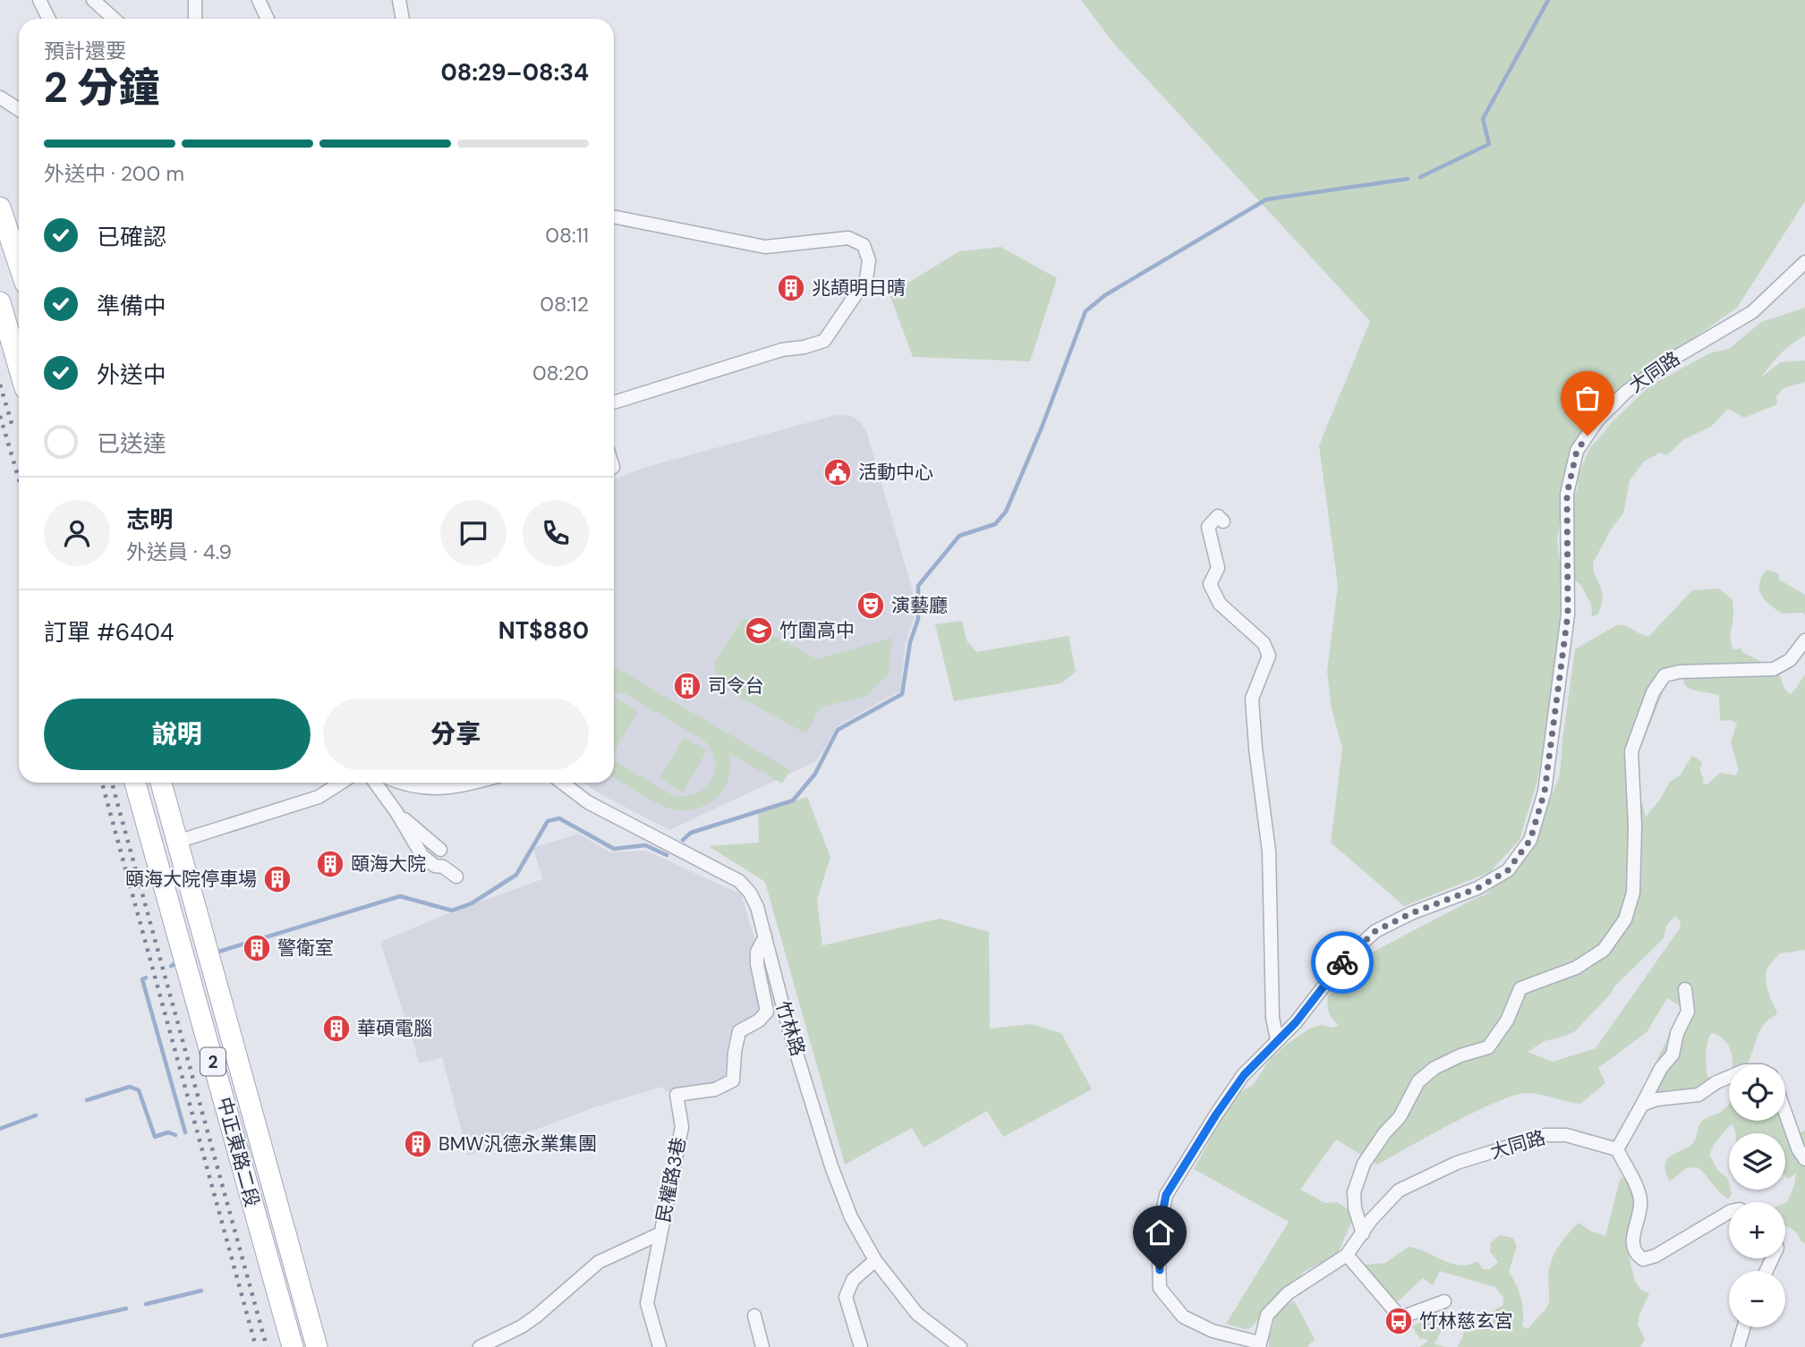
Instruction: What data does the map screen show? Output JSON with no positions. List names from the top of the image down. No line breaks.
{"streets":{"main road":["2","中正東路二段"],"street":["大同路","竹林路","民權路3巷"]},"crossings":[["竹林路","民權路3巷"]],"places":{"building":["兆頡明日晴","司令台","頤海大院","頤海大院停車場","警衛室","華碩電腦","BMW汎德永業集團"],"public building":["活動中心"],"theatre":["演藝廳"],"school or university":["竹圍高中"],"bus stop":["竹林慈玄宮"]},"page":{"heading":["2 分鐘","預計還要","08:29–08:34"],"panel":["志明","外送員 · 4.9","訂單 #6404","NT$880"],"bar":"外送中 · 200 m","list":[["已確認","08:11"],["準備中","08:12"],["外送中","08:20"],"已送達"],"buttons":["說明","分享"],"map_buttons":["+","−"]}}
